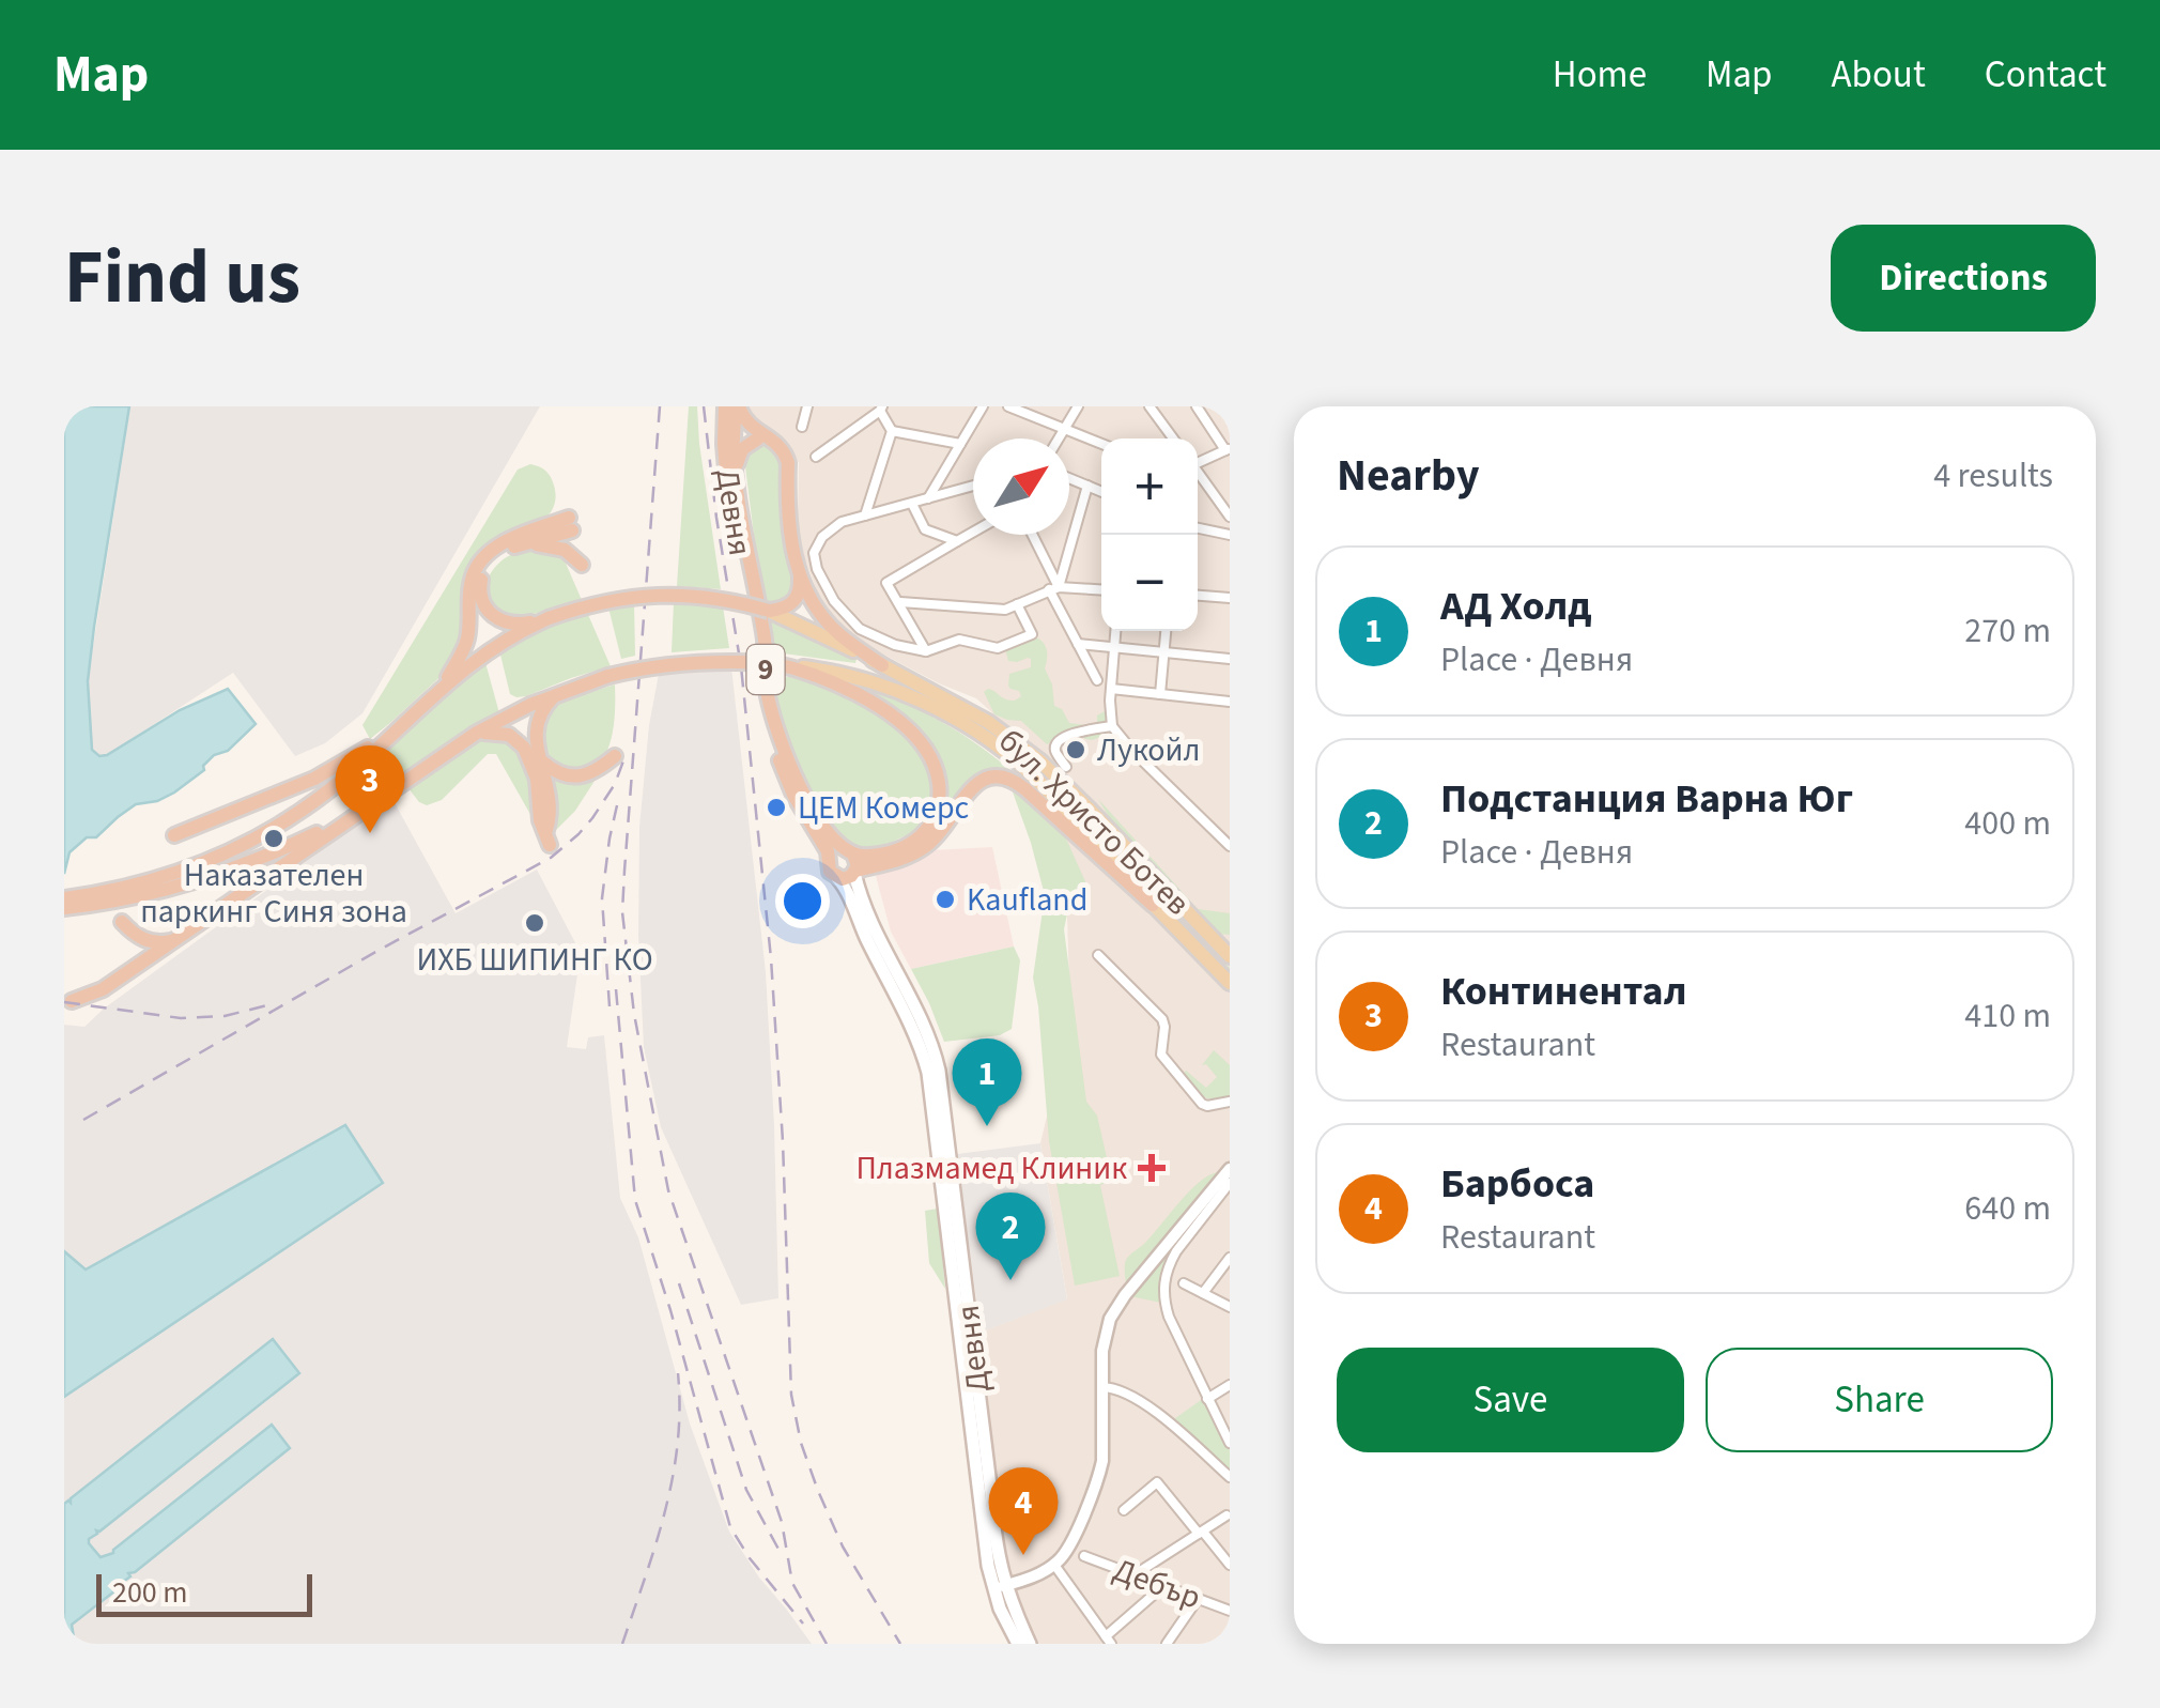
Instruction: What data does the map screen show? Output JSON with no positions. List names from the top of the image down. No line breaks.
{"streets":{"highway":["Девня","9","бул. Христо Ботев"],"street":["Дебър"]},"crossings":[["Девня","9"],["9","бул. Христо Ботев"]],"places":{"other":["Лукойл","ЦЕМ Комерс","Наказателен паркинг Синя зона","Kaufland","ИХБ ШИПИНГ КО"],"health":["Плазмамед Клиник"]},"scale_bar":"200 m","north":"top right","page":{"header":"Map","nav":["Home","Map","About","Contact"],"title":"Find us","buttons":["Directions",["Save","Share"]],"heading":["Nearby","4 results"],"map_buttons":["+","−"],"list":[{"mark":"1","name":"АД Холд","note":"Place · Девня","value":"270 m"},{"mark":"2","name":"Подстанция Варна Юг","note":"Place · Девня","value":"400 m"},{"mark":"3","name":"Континентал","note":"Restaurant","value":"410 m"},{"mark":"4","name":"Барбоса","note":"Restaurant","value":"640 m"}],"pins":["3","1","2","4"],"scale":"200 m"}}
